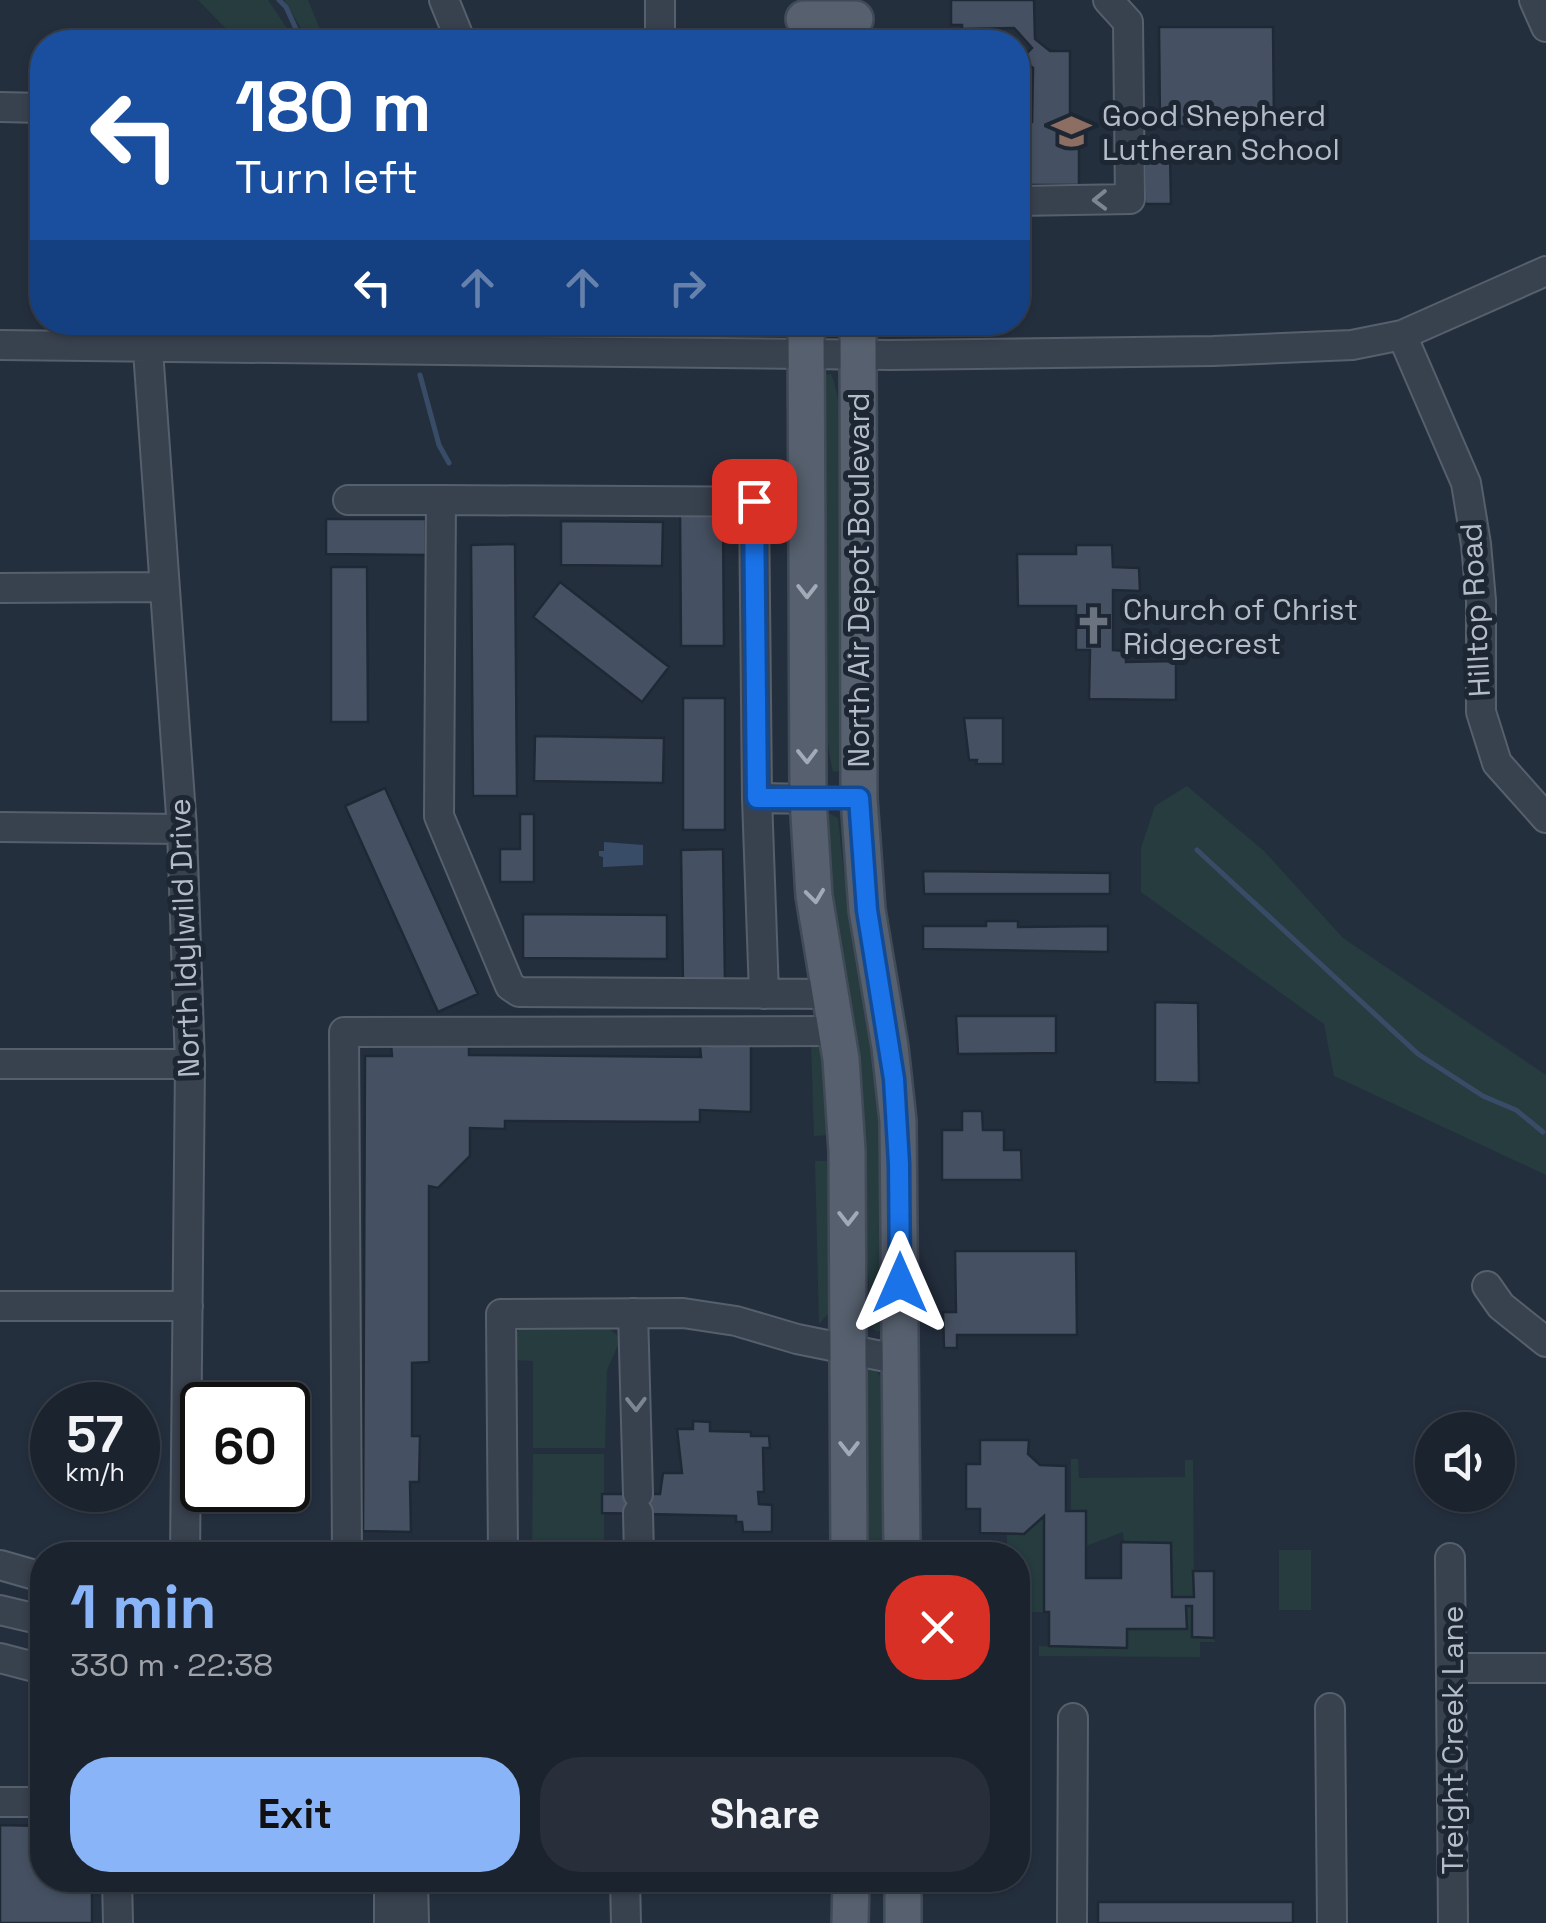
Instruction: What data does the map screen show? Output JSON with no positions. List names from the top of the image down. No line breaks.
{"streets":{"main road":["North Air Depot Boulevard"],"street":["Hilltop Road","North Idylwild Drive","Treight Creek Lane"]},"places":{"school or university":["Good Shepherd Lutheran School"],"church":["Church of Christ Ridgecrest"]},"page":{"turn":["180 m","Turn left"],"speed":"57 km/h","limit":"60","heading":["1 min","330 m · 22:38"],"buttons":["Exit","Share"]}}
